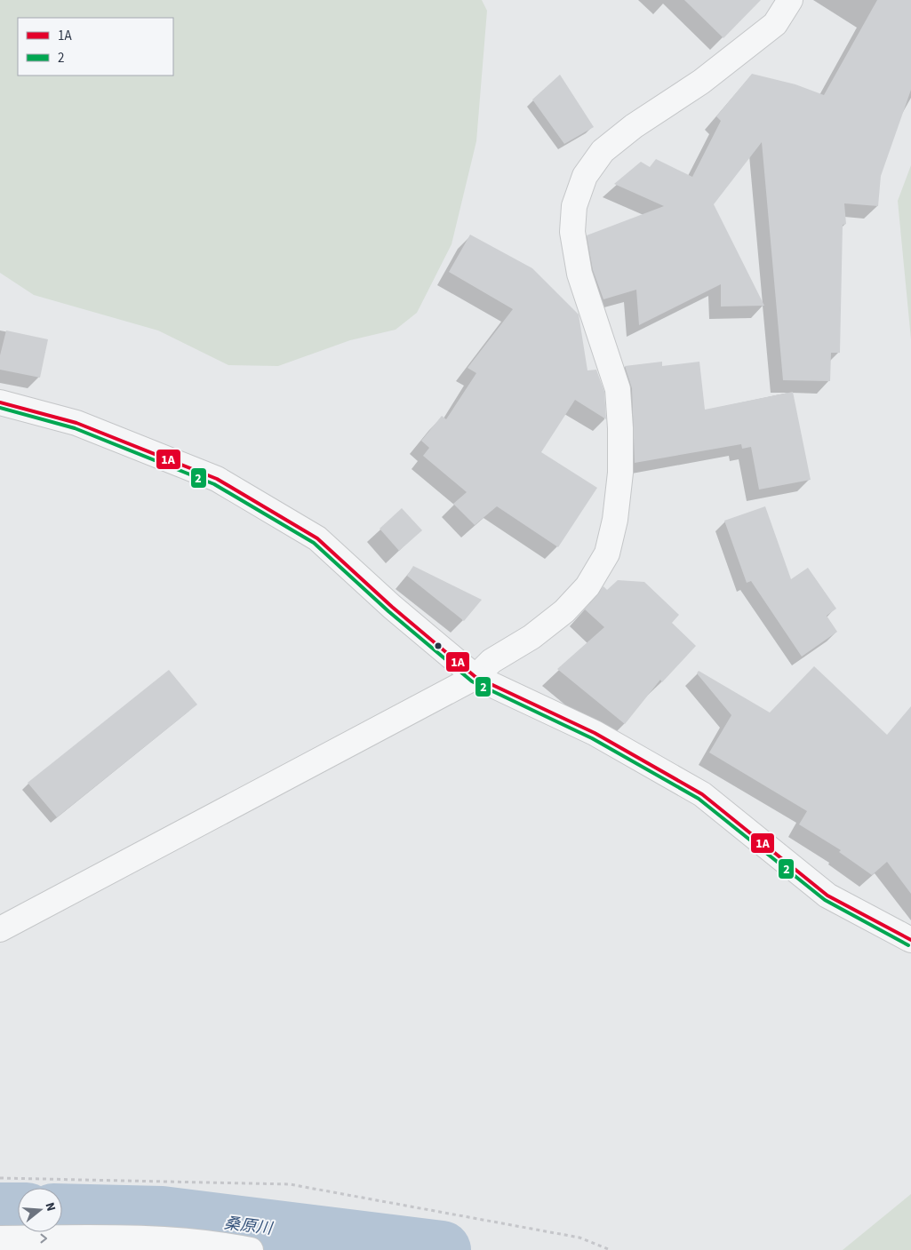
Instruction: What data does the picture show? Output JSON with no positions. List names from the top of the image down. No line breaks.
{"water":["桑原川"],"lines":["transit line 1A","transit line 2"],"legend":["1A","2"],"north":"right"}
